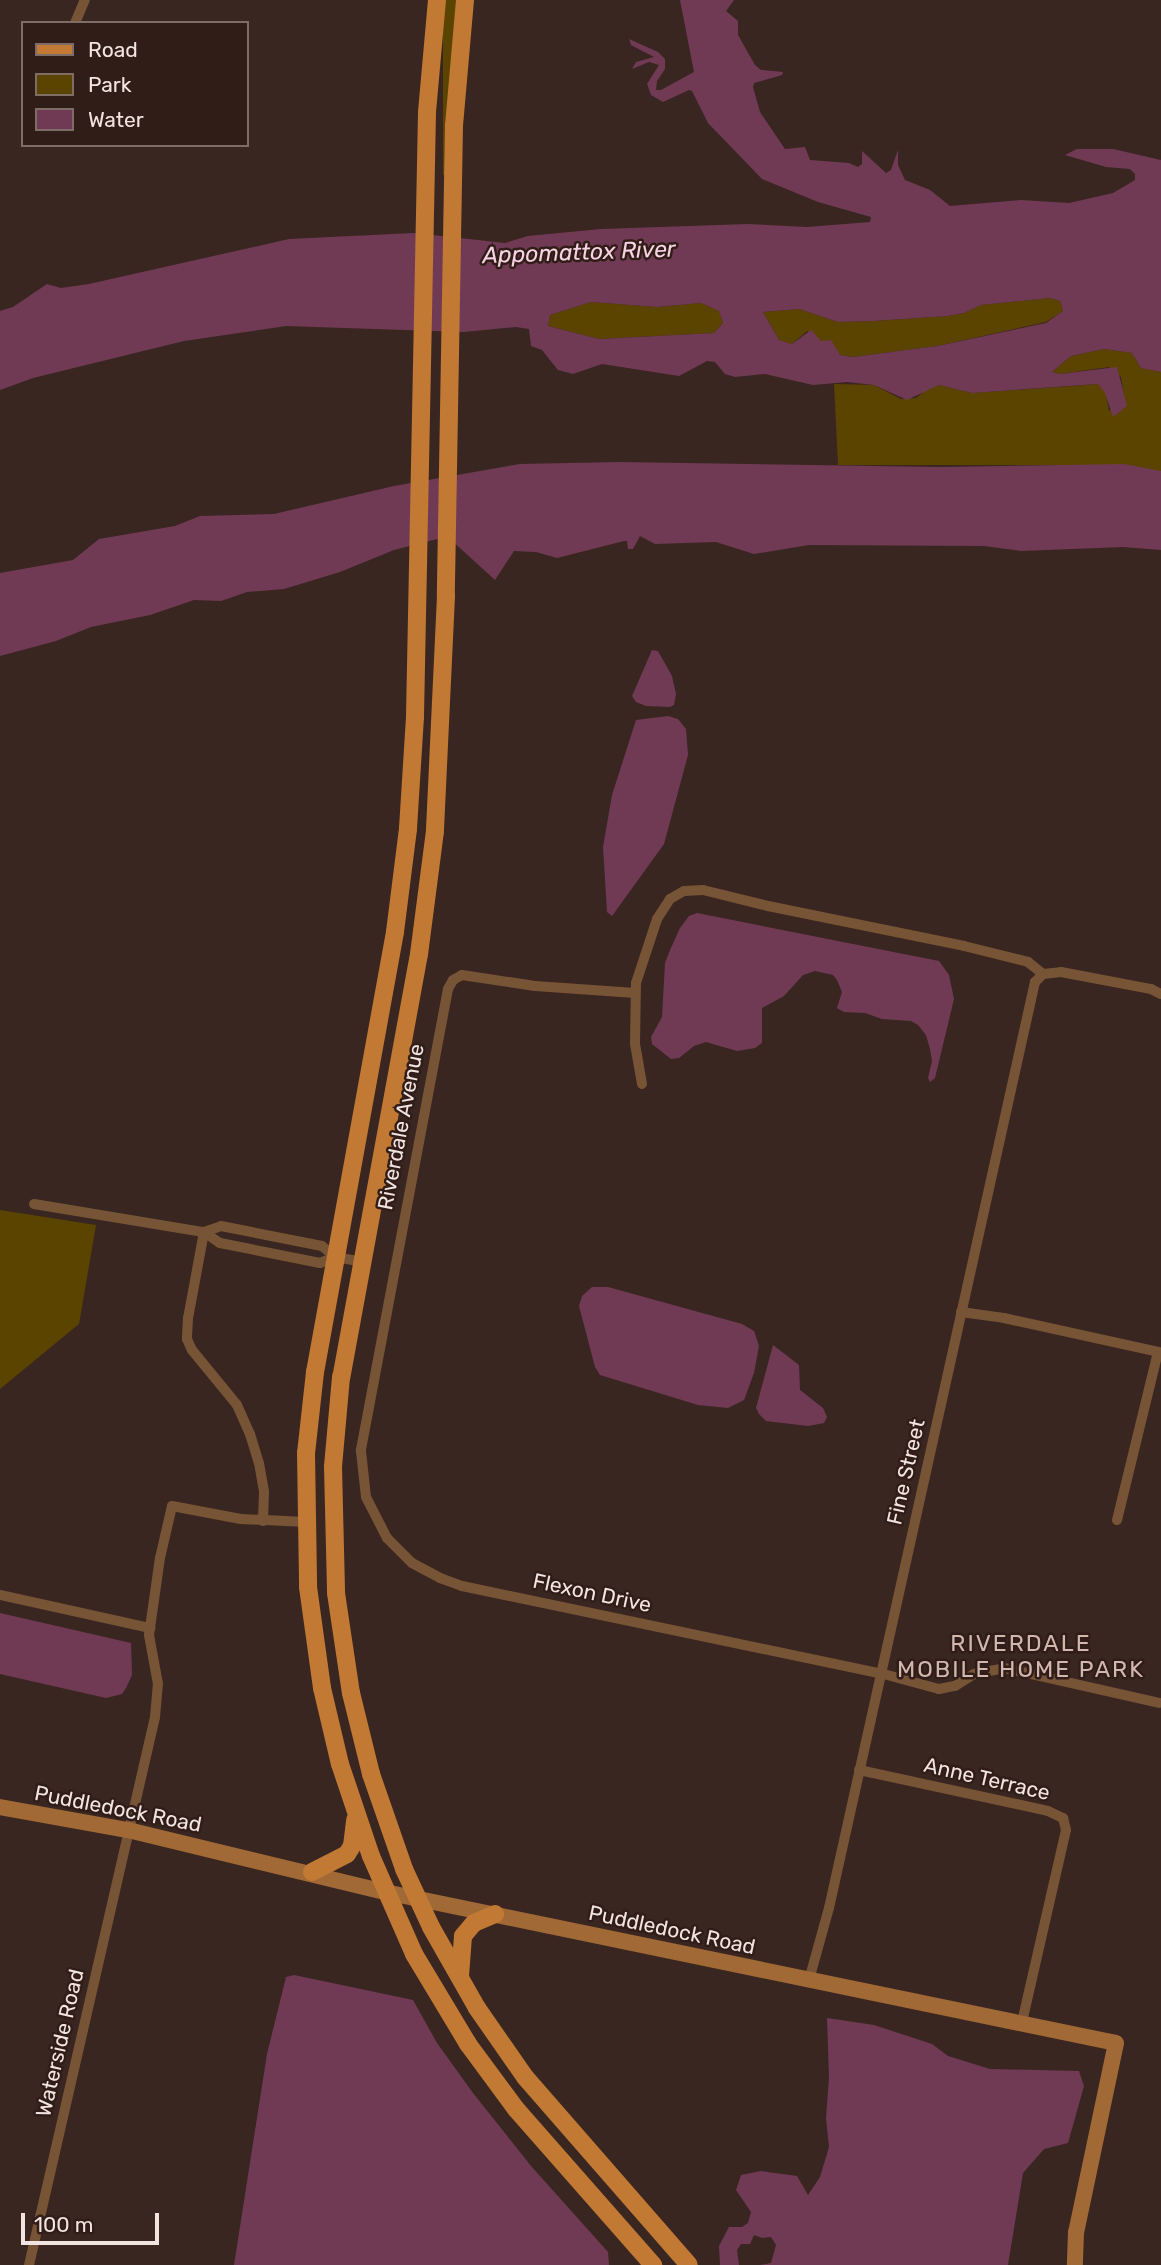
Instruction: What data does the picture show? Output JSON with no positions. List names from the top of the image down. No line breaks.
{"streets":{"street":["Riverdale Avenue","Fine Street","Flexon Drive","Anne Terrace","Puddledock Road","Waterside Road"]},"crossings":[["Riverdale Avenue","Flexon Drive"],["Fine Street","Flexon Drive"],["Fine Street","Anne Terrace"],["Fine Street","Puddledock Road"],["Anne Terrace","Puddledock Road"],["Puddledock Road","Waterside Road"]],"districts":["RIVERDALE MOBILE HOME PARK"],"water":["Appomattox River"],"legend":["Road","Park","Water"],"scale_bar":"100 m"}
